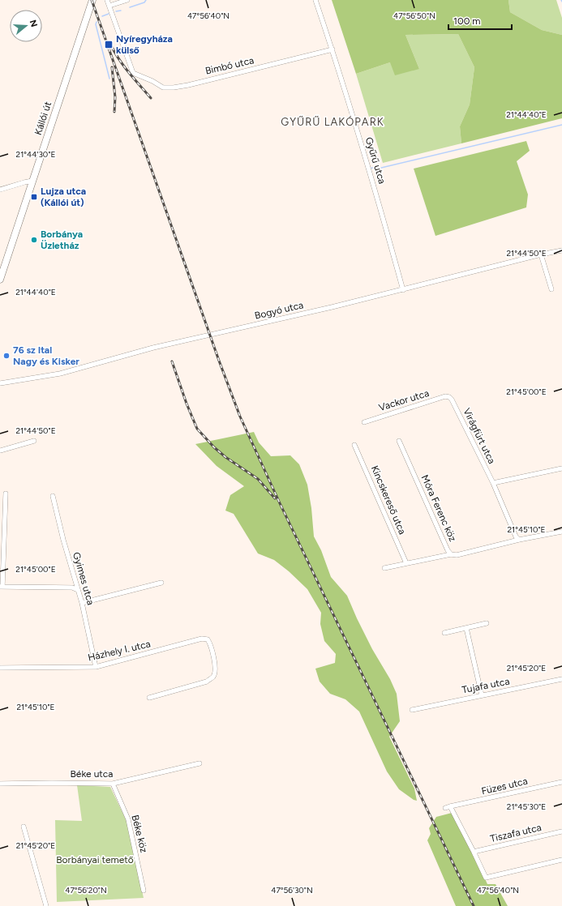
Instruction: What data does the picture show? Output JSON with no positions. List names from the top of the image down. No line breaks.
{"streets":{"main road":["Kállói út"],"street":["Bimbó utca","Gyűrű utca","Bogyó utca","Vackor utca","Virágfürt utca","Kincskereső utca","Móra Ferenc köz","Gyimes utca","Házhely I. utca","Tujafa utca","Béke utca","Füzes utca","Tiszafa utca","Béke köz"]},"crossings":[["Bimbó utca","Gyűrű utca"],["Gyűrű utca","Bogyó utca"],["Vackor utca","Virágfürt utca"],["Virágfürt utca","Móra Ferenc köz"],["Gyimes utca","Házhely I. utca"],["Béke utca","Béke köz"]],"districts":["GYŰRŰ LAKÓPARK"],"parks":["Borbányai temető"],"places":{"transit":["Nyíregyháza külső","Lujza utca (Kállói út)"],"other":["Borbánya Üzletház","76 sz Ital Nagy és Kisker"]},"scale_bar":"100 m","north":"right","coordinates":["47°56'40\"N","47°56'50\"N","21°44'40\"E","21°44'30\"E","21°44'50\"E","21°45'00\"E","21°45'10\"E","21°45'20\"E","21°45'30\"E","47°56'20\"N","47°56'30\"N"]}
